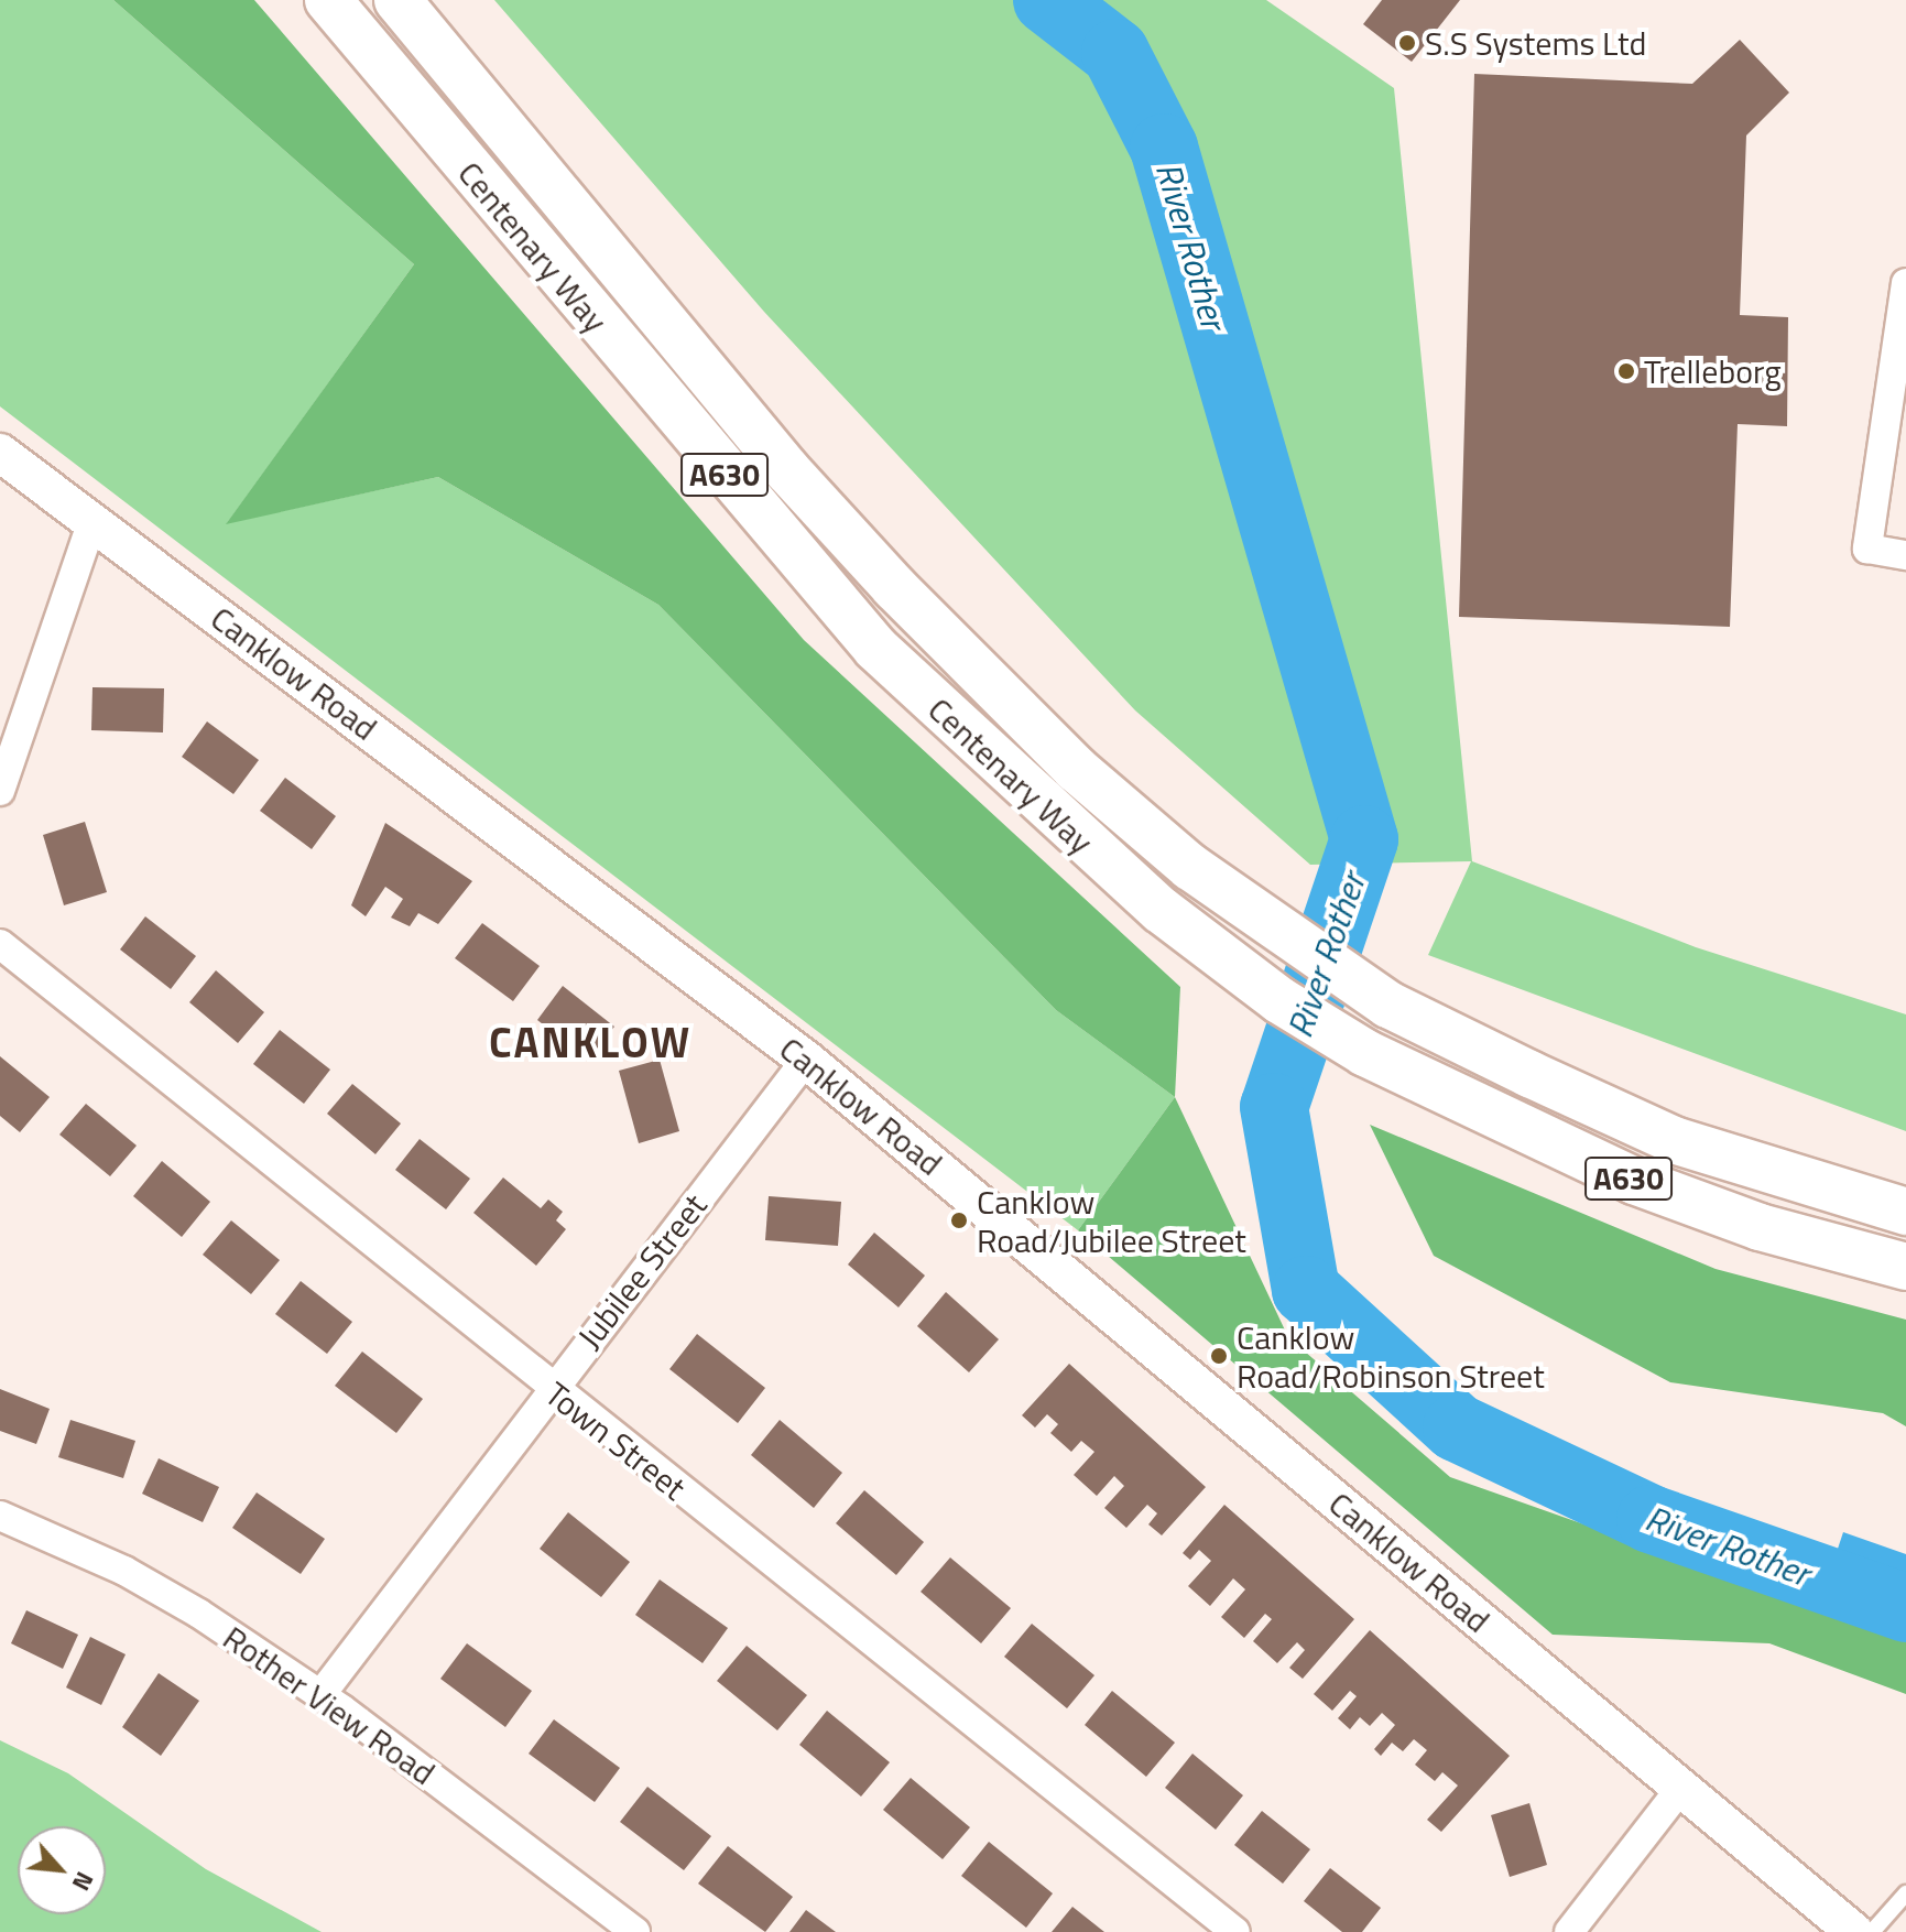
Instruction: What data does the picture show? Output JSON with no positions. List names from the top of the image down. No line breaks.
{"streets":{"main road":["Centenary Way","A630"],"street":["Canklow Road","Jubilee Street","Town Street","Rother View Road"]},"crossings":[["Canklow Road","Jubilee Street"],["Jubilee Street","Town Street"],["Jubilee Street","Rother View Road"]],"districts":["CANKLOW"],"water":["River Rother"],"places":["S.S Systems Ltd","Trelleborg","Canklow Road/Jubilee Street","Canklow Road/Robinson Street"],"north":"bottom right"}
